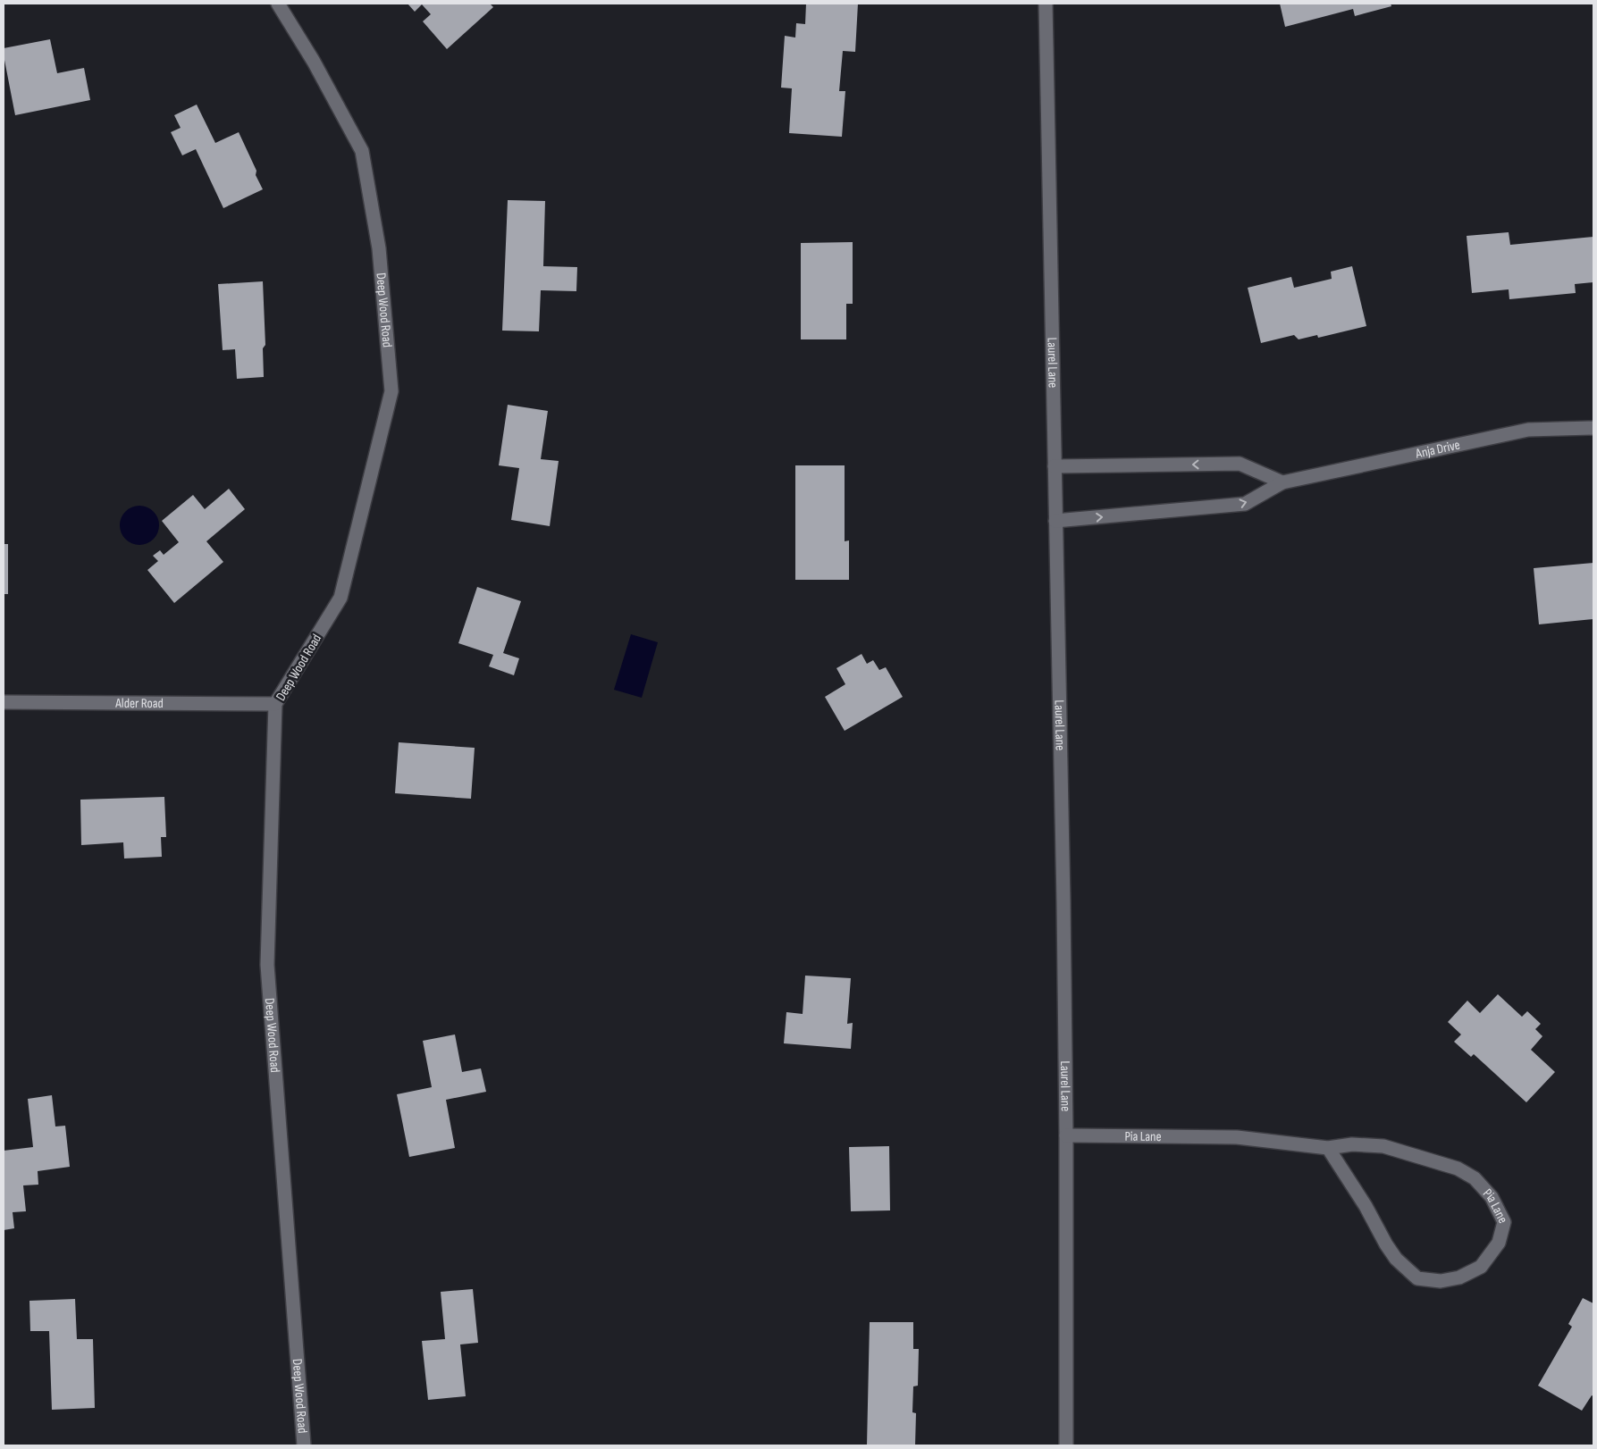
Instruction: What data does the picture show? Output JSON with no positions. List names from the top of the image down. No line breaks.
{"streets":{"street":["Deep Wood Road","Laurel Lane","Anja Drive","Alder Road","Pia Lane"]},"crossings":[["Deep Wood Road","Alder Road"],["Laurel Lane","Anja Drive"],["Laurel Lane","Pia Lane"]]}
